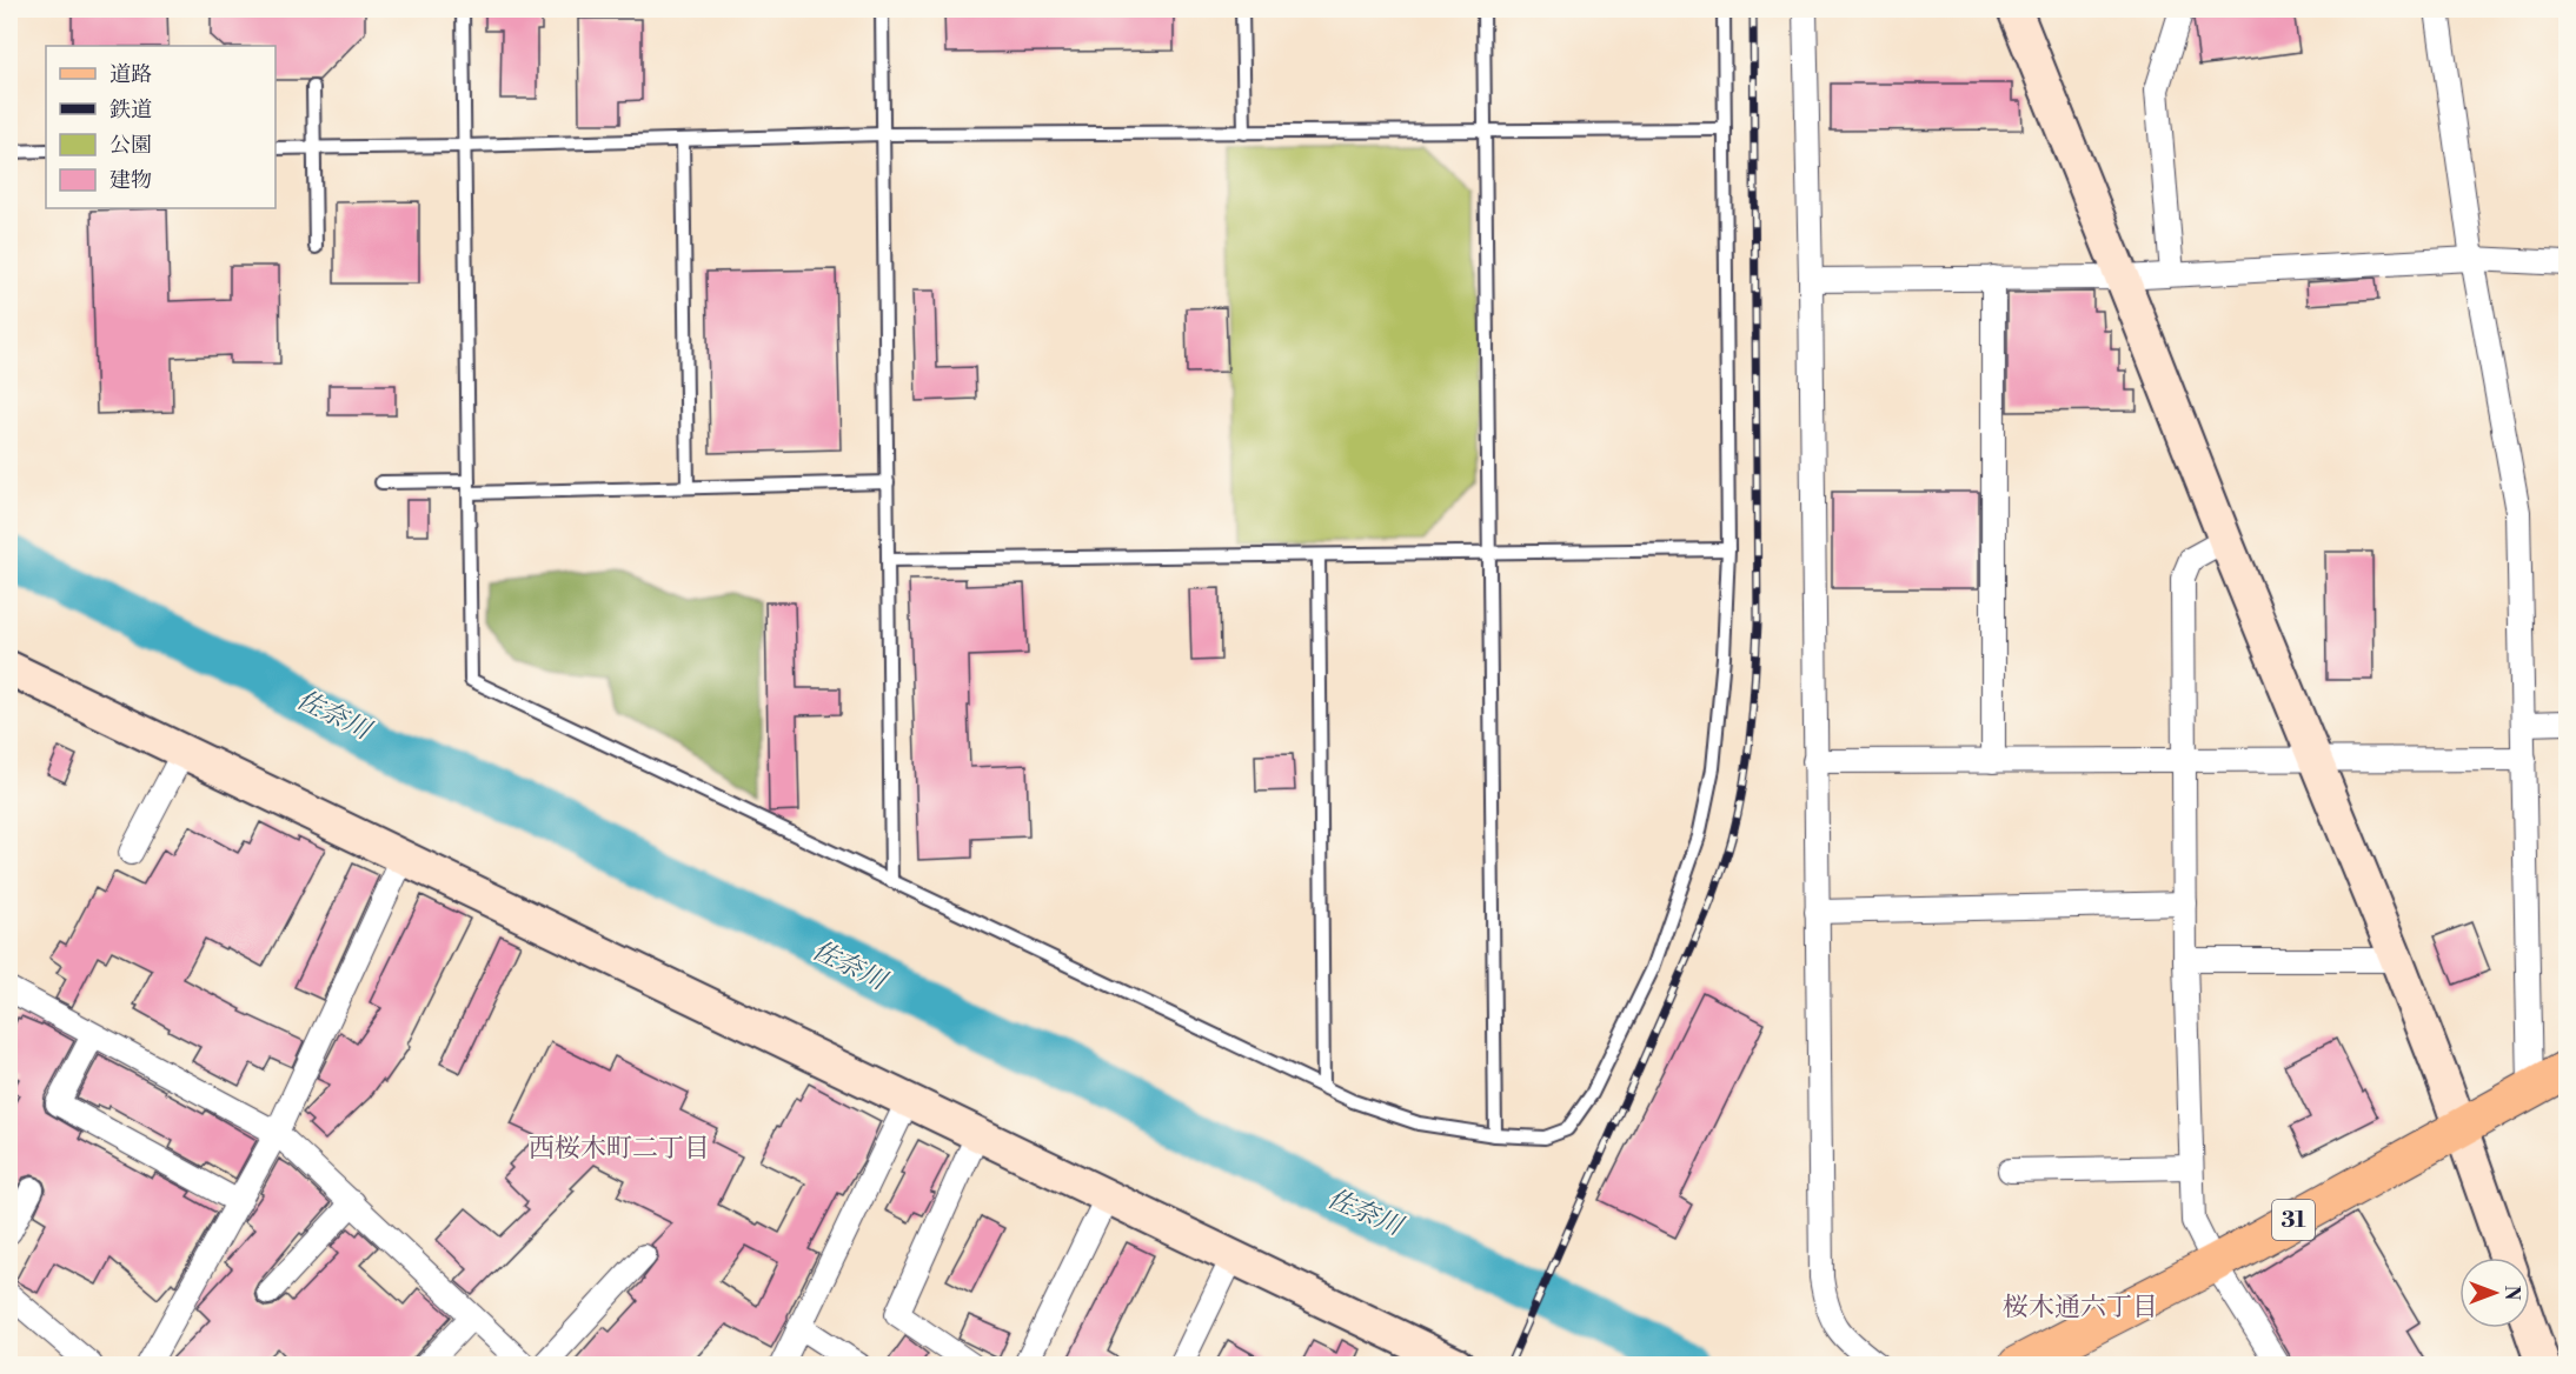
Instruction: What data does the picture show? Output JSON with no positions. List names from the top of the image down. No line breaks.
{"streets":{"main road":["31"]},"districts":["西桜木町二丁目","桜木通六丁目"],"water":["佐奈川"],"legend":["道路","鉄道","公園","建物"],"north":"right"}
